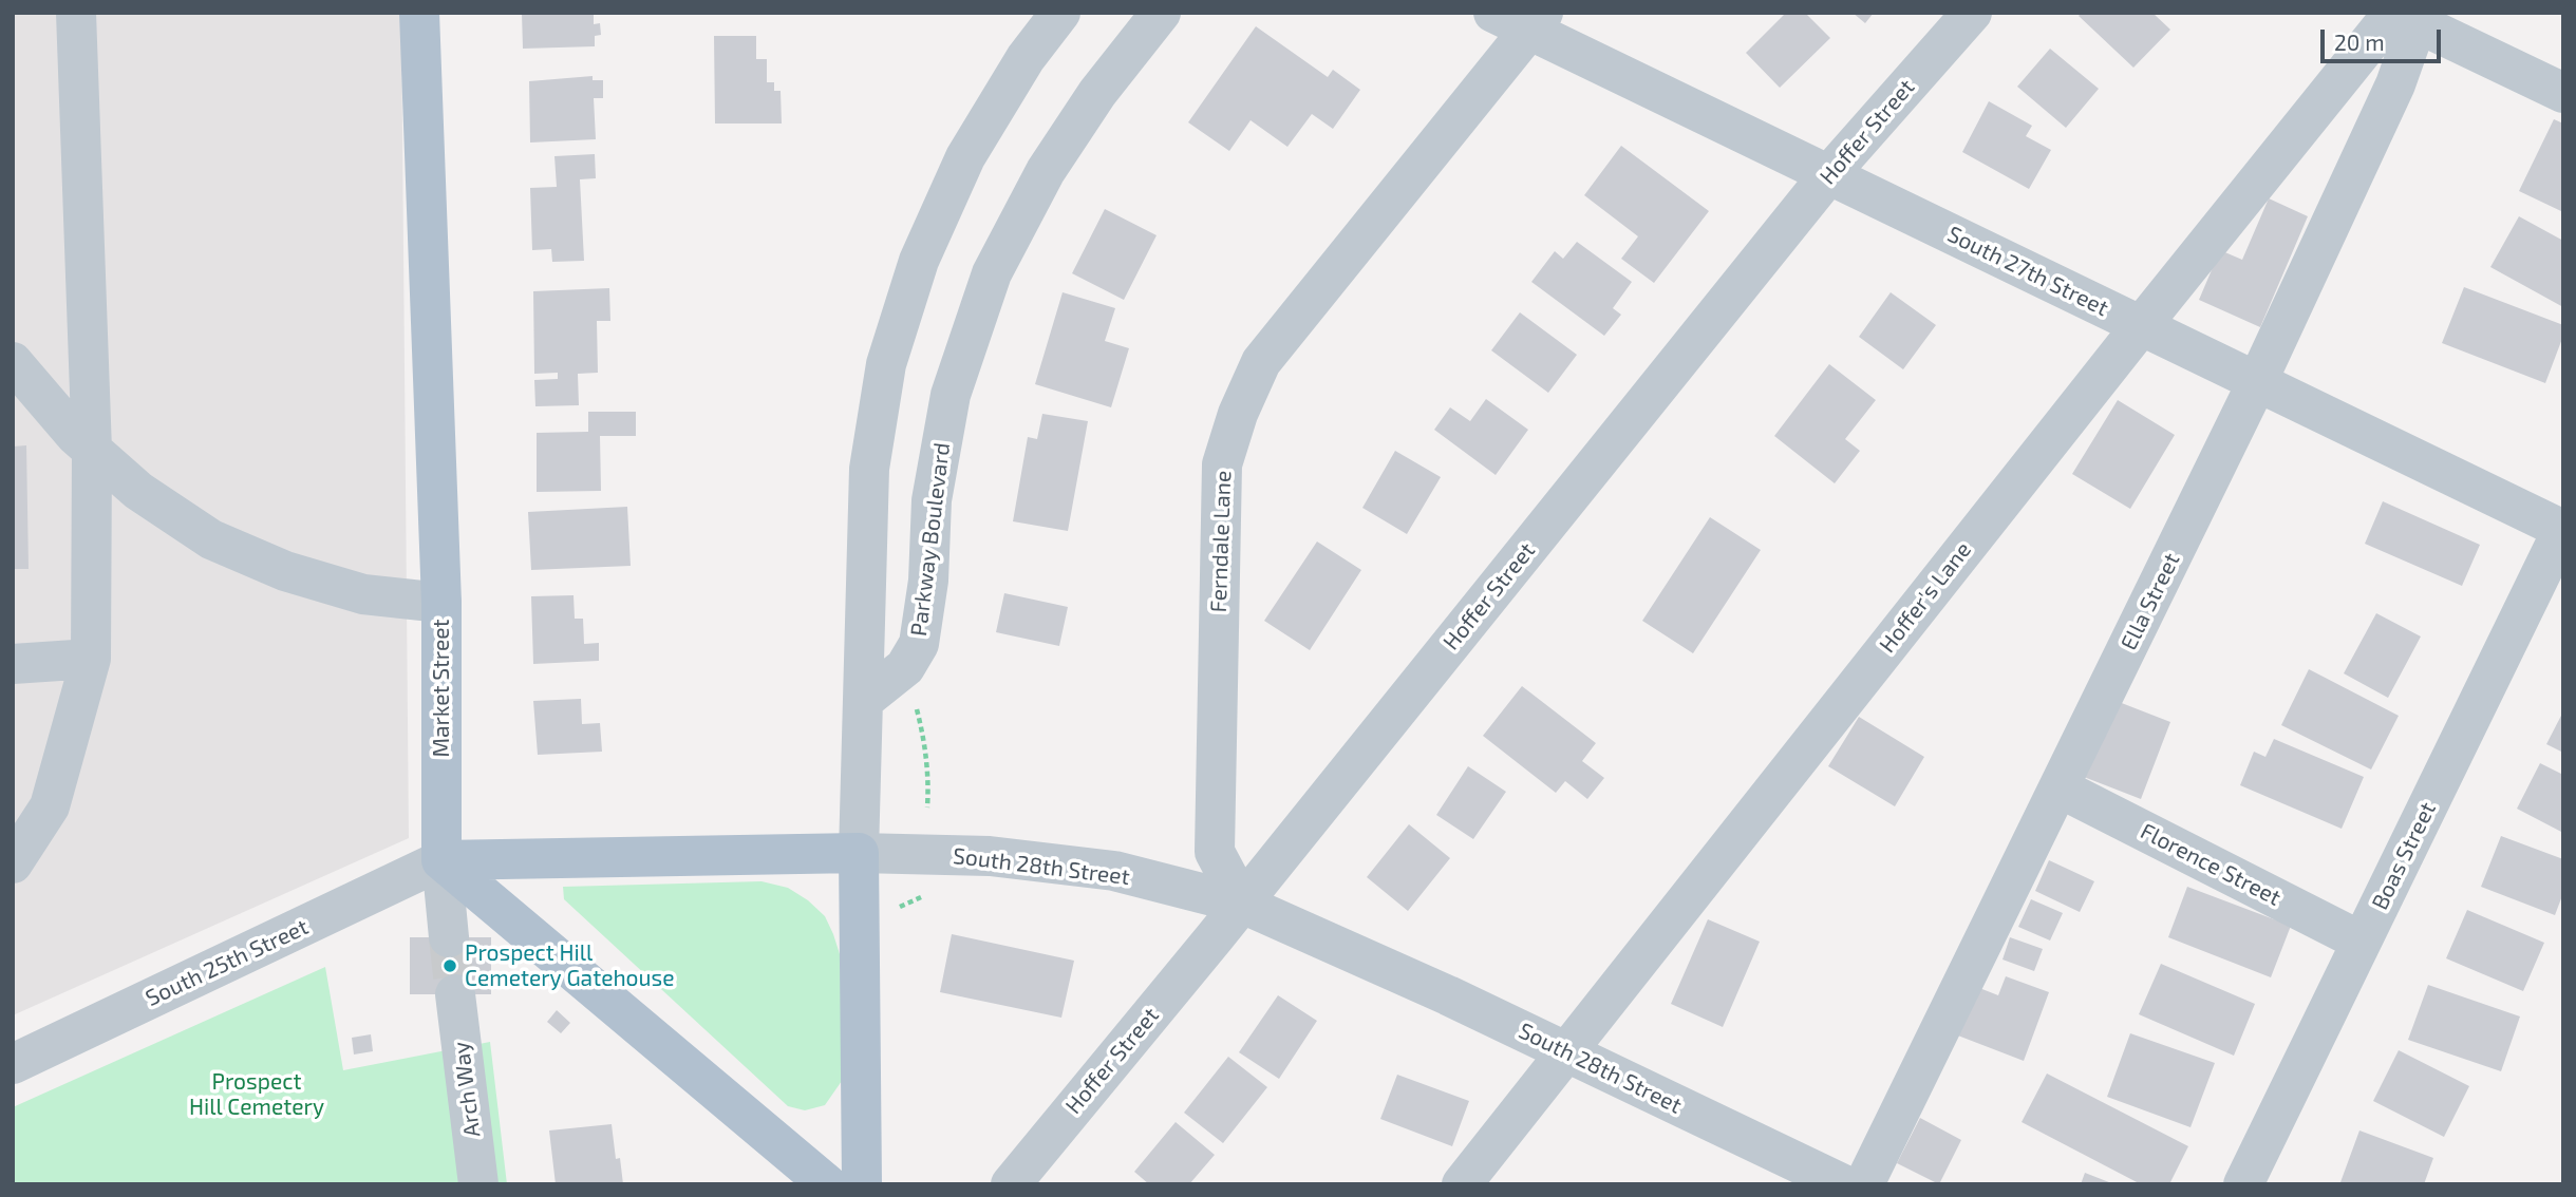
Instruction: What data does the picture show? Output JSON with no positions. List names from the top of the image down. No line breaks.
{"streets":{"main road":["Market Street","South 28th Street"],"street":["Hoffer Street","South 27th Street","Parkway Boulevard","Ferndale Lane","Hoffer's Lane","Ella Street","Boas Street","Florence Street","South 25th Street","Arch Way"]},"crossings":[["Hoffer Street","South 27th Street"],["Hoffer Street","Ferndale Lane"],["Hoffer Street","South 28th Street"],["South 27th Street","Ferndale Lane"],["South 27th Street","Hoffer's Lane"],["South 27th Street","Ella Street"],["South 27th Street","Boas Street"],["Ferndale Lane","South 28th Street"],["Hoffer's Lane","Ella Street"],["Hoffer's Lane","South 28th Street"],["Ella Street","Florence Street"],["Market Street","South 28th Street"],["Market Street","South 25th Street"],["Boas Street","Florence Street"],["South 28th Street","South 25th Street"]],"parks":["Prospect Hill Cemetery"],"places":["Prospect Hill Cemetery Gatehouse"],"scale_bar":"20 m"}
